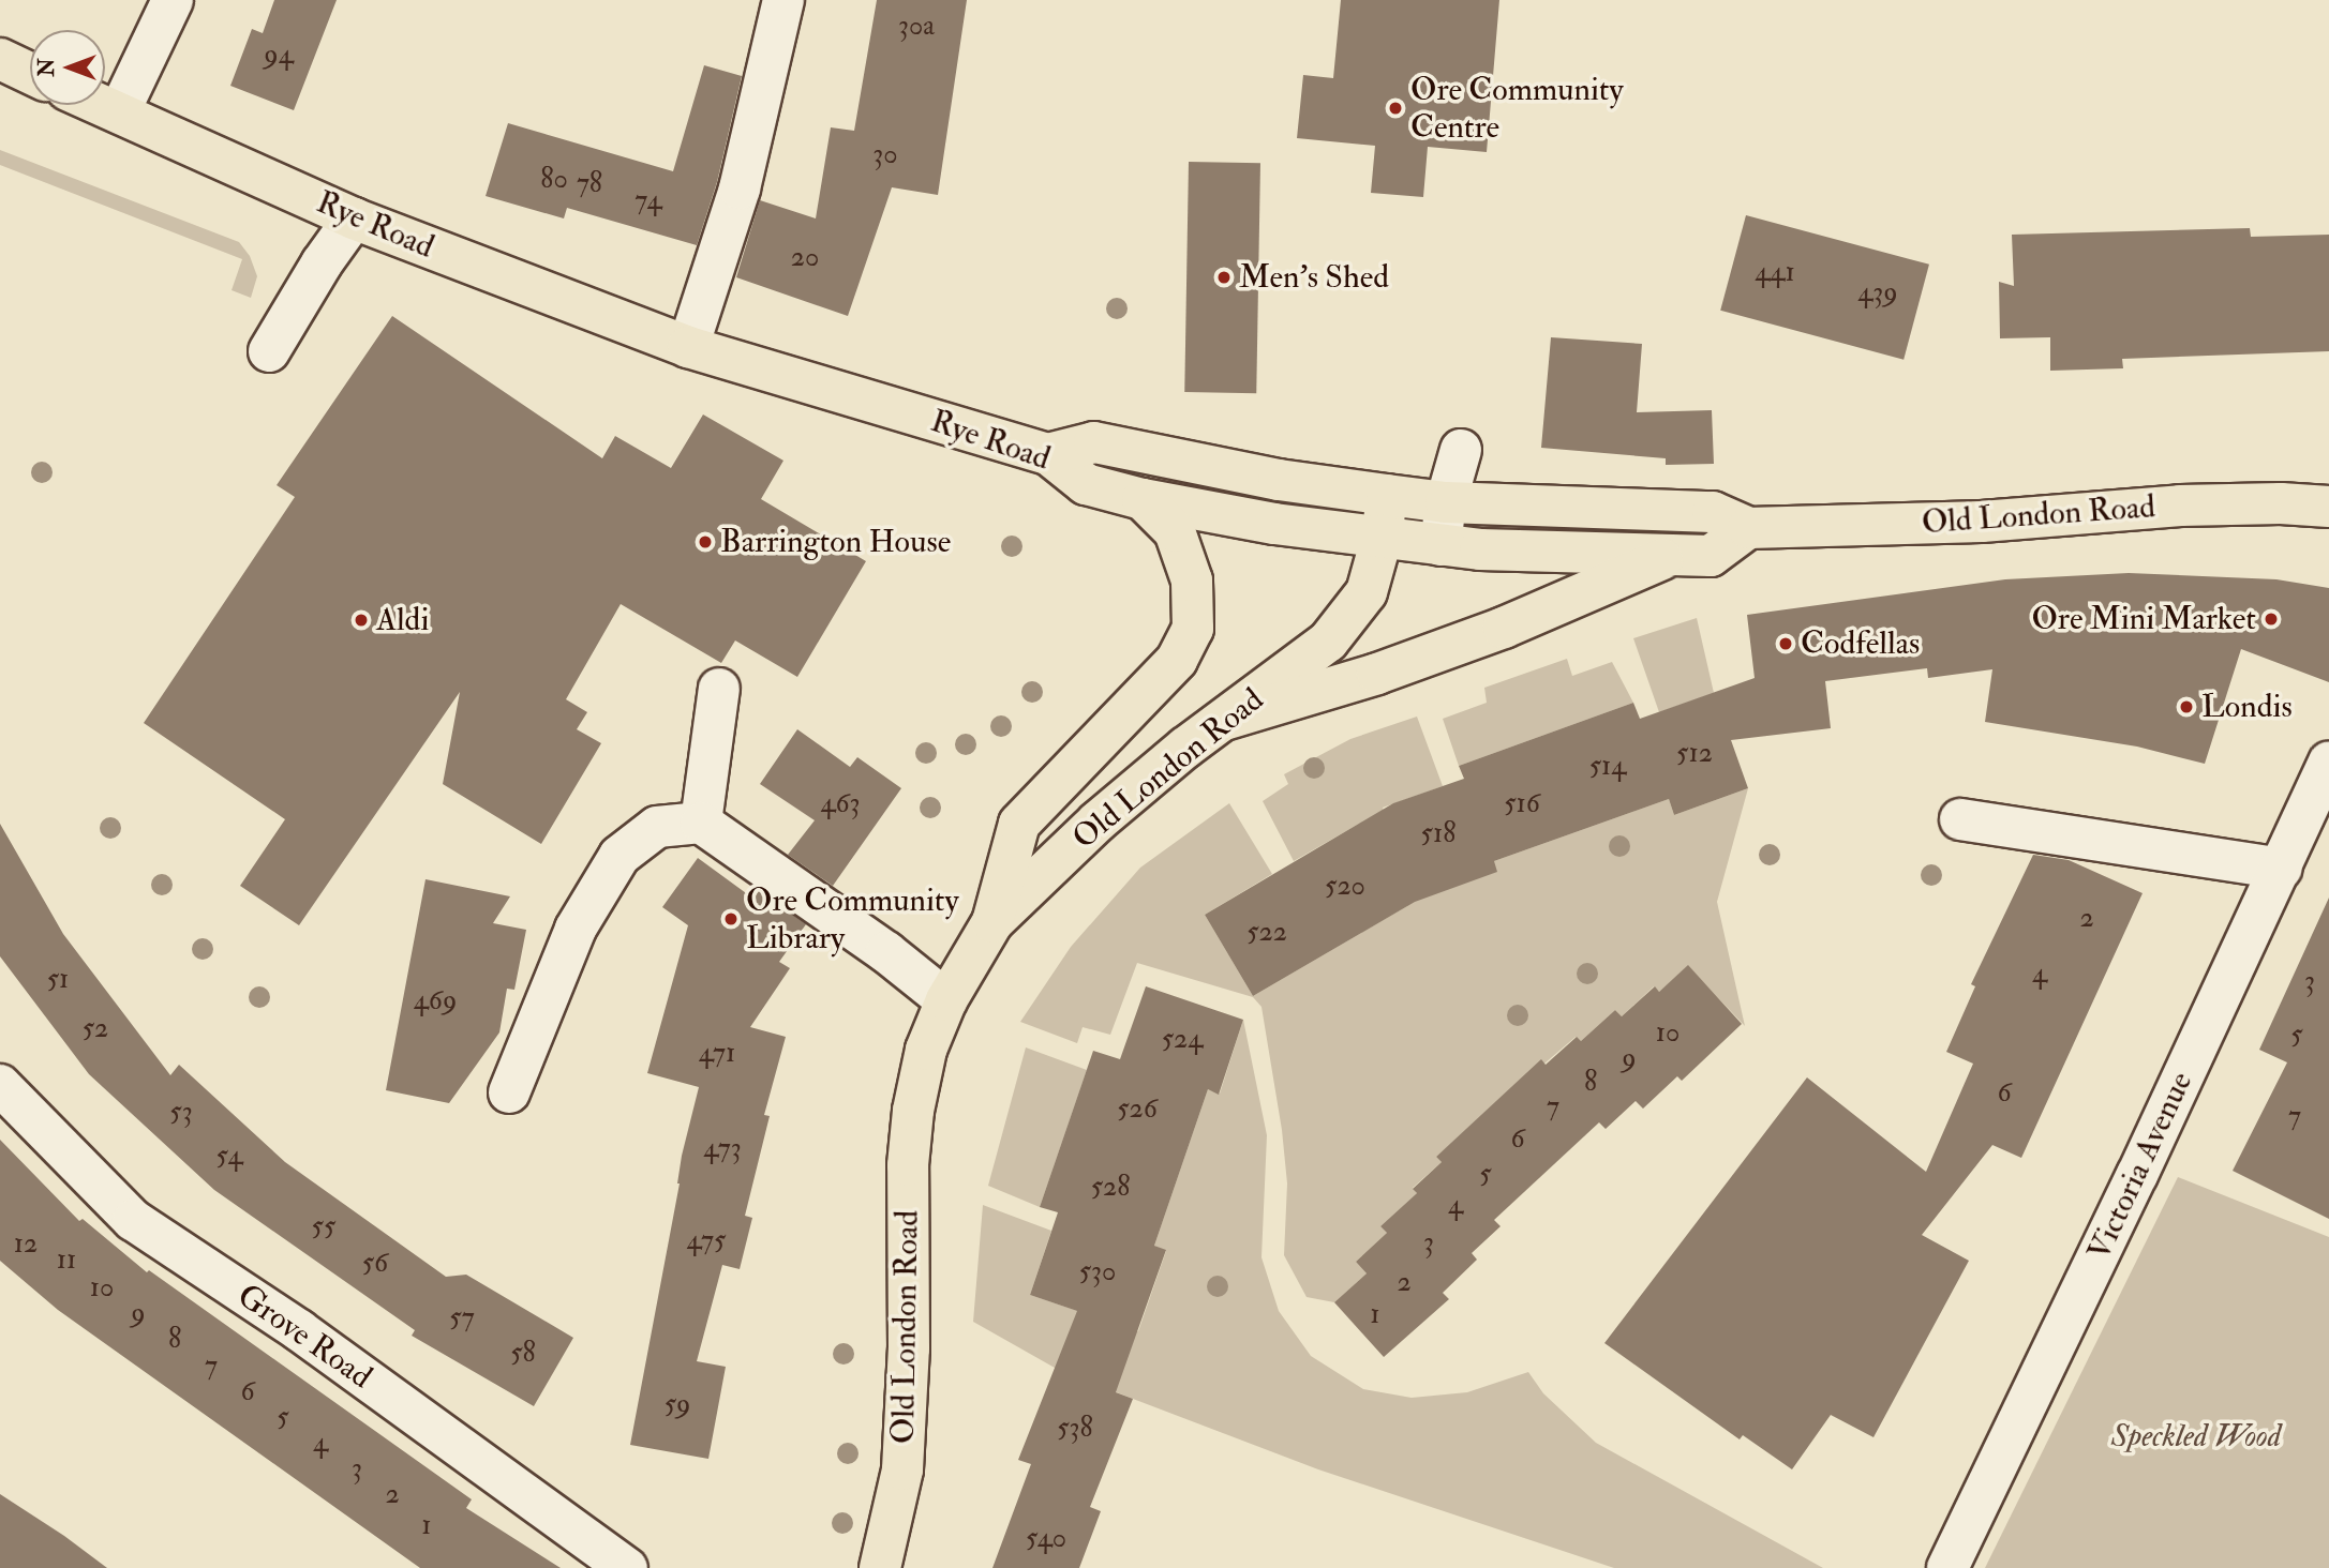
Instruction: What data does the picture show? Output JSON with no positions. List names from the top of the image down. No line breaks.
{"streets":{"main road":["Rye Road","Old London Road"],"street":["Victoria Avenue","Grove Road"]},"crossings":[["Rye Road","Old London Road"]],"parks":["Speckled Wood"],"places":["Ore Community Centre","Men's Shed","Barrington House","Ore Mini Market","Aldi","Codfellas","Londis","Ore Community Library"],"house_numbers":["30a","94","30","80","78","74","20","441","439","512","514","463","516","518","520","2","522","4","51","3","469","52","10","5","524","471","9","8","6","7","526","53","7","6","473","54","5","528","4","55","475","3","12","11","56","530","2","10","9","1","57","8","58","7","6","59","5","538","4","3","2","1","540"],"north":"left"}
